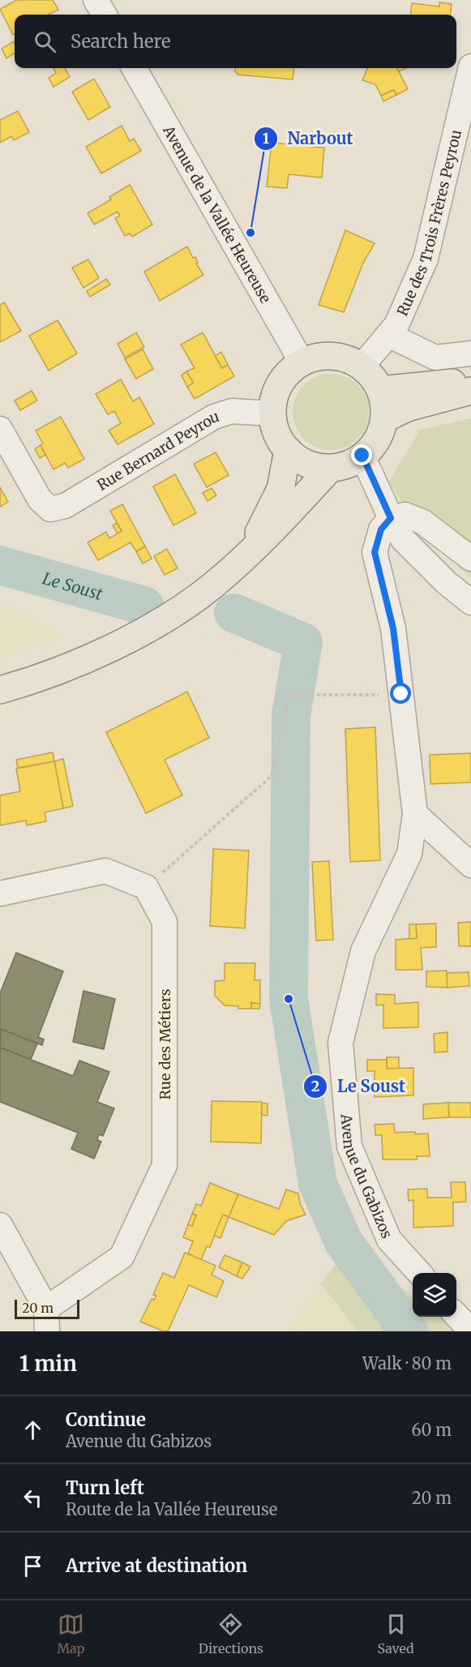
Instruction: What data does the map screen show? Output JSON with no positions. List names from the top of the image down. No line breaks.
{"streets":{"street":["Avenue de la Vallée Heureuse","Rue des Trois Frères Peyrou","Rue Bernard Peyrou","Rue des Métiers","Avenue du Gabizos"]},"crossings":[["Avenue de la Vallée Heureuse","Rue des Trois Frères Peyrou"],["Avenue de la Vallée Heureuse","Rue Bernard Peyrou"],["Rue des Trois Frères Peyrou","Rue Bernard Peyrou"]],"water":["Le Soust"],"places":["Narbout","Le Soust"],"scale_bar":"20 m","page":{"search":"Search here","scale":"20 m","heading":["1 min","Walk · 80 m"],"list":[["Continue","Avenue du Gabizos","60 m"],["Turn left","Route de la Vallée Heureuse","20 m"],"Arrive at destination"],"nav":["Map","Directions","Saved"]}}
